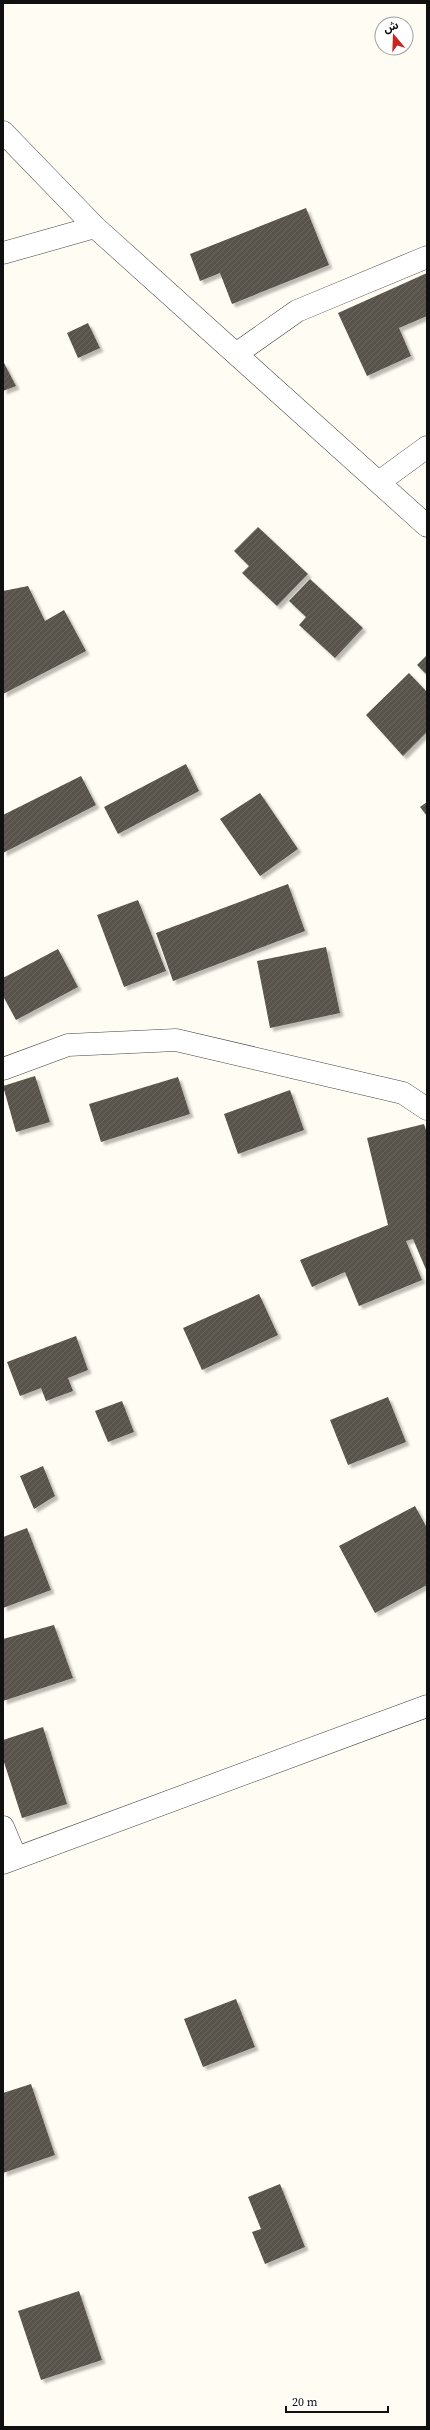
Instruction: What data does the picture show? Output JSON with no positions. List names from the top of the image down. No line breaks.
{"scale_bar":"20 m","north":"top"}
